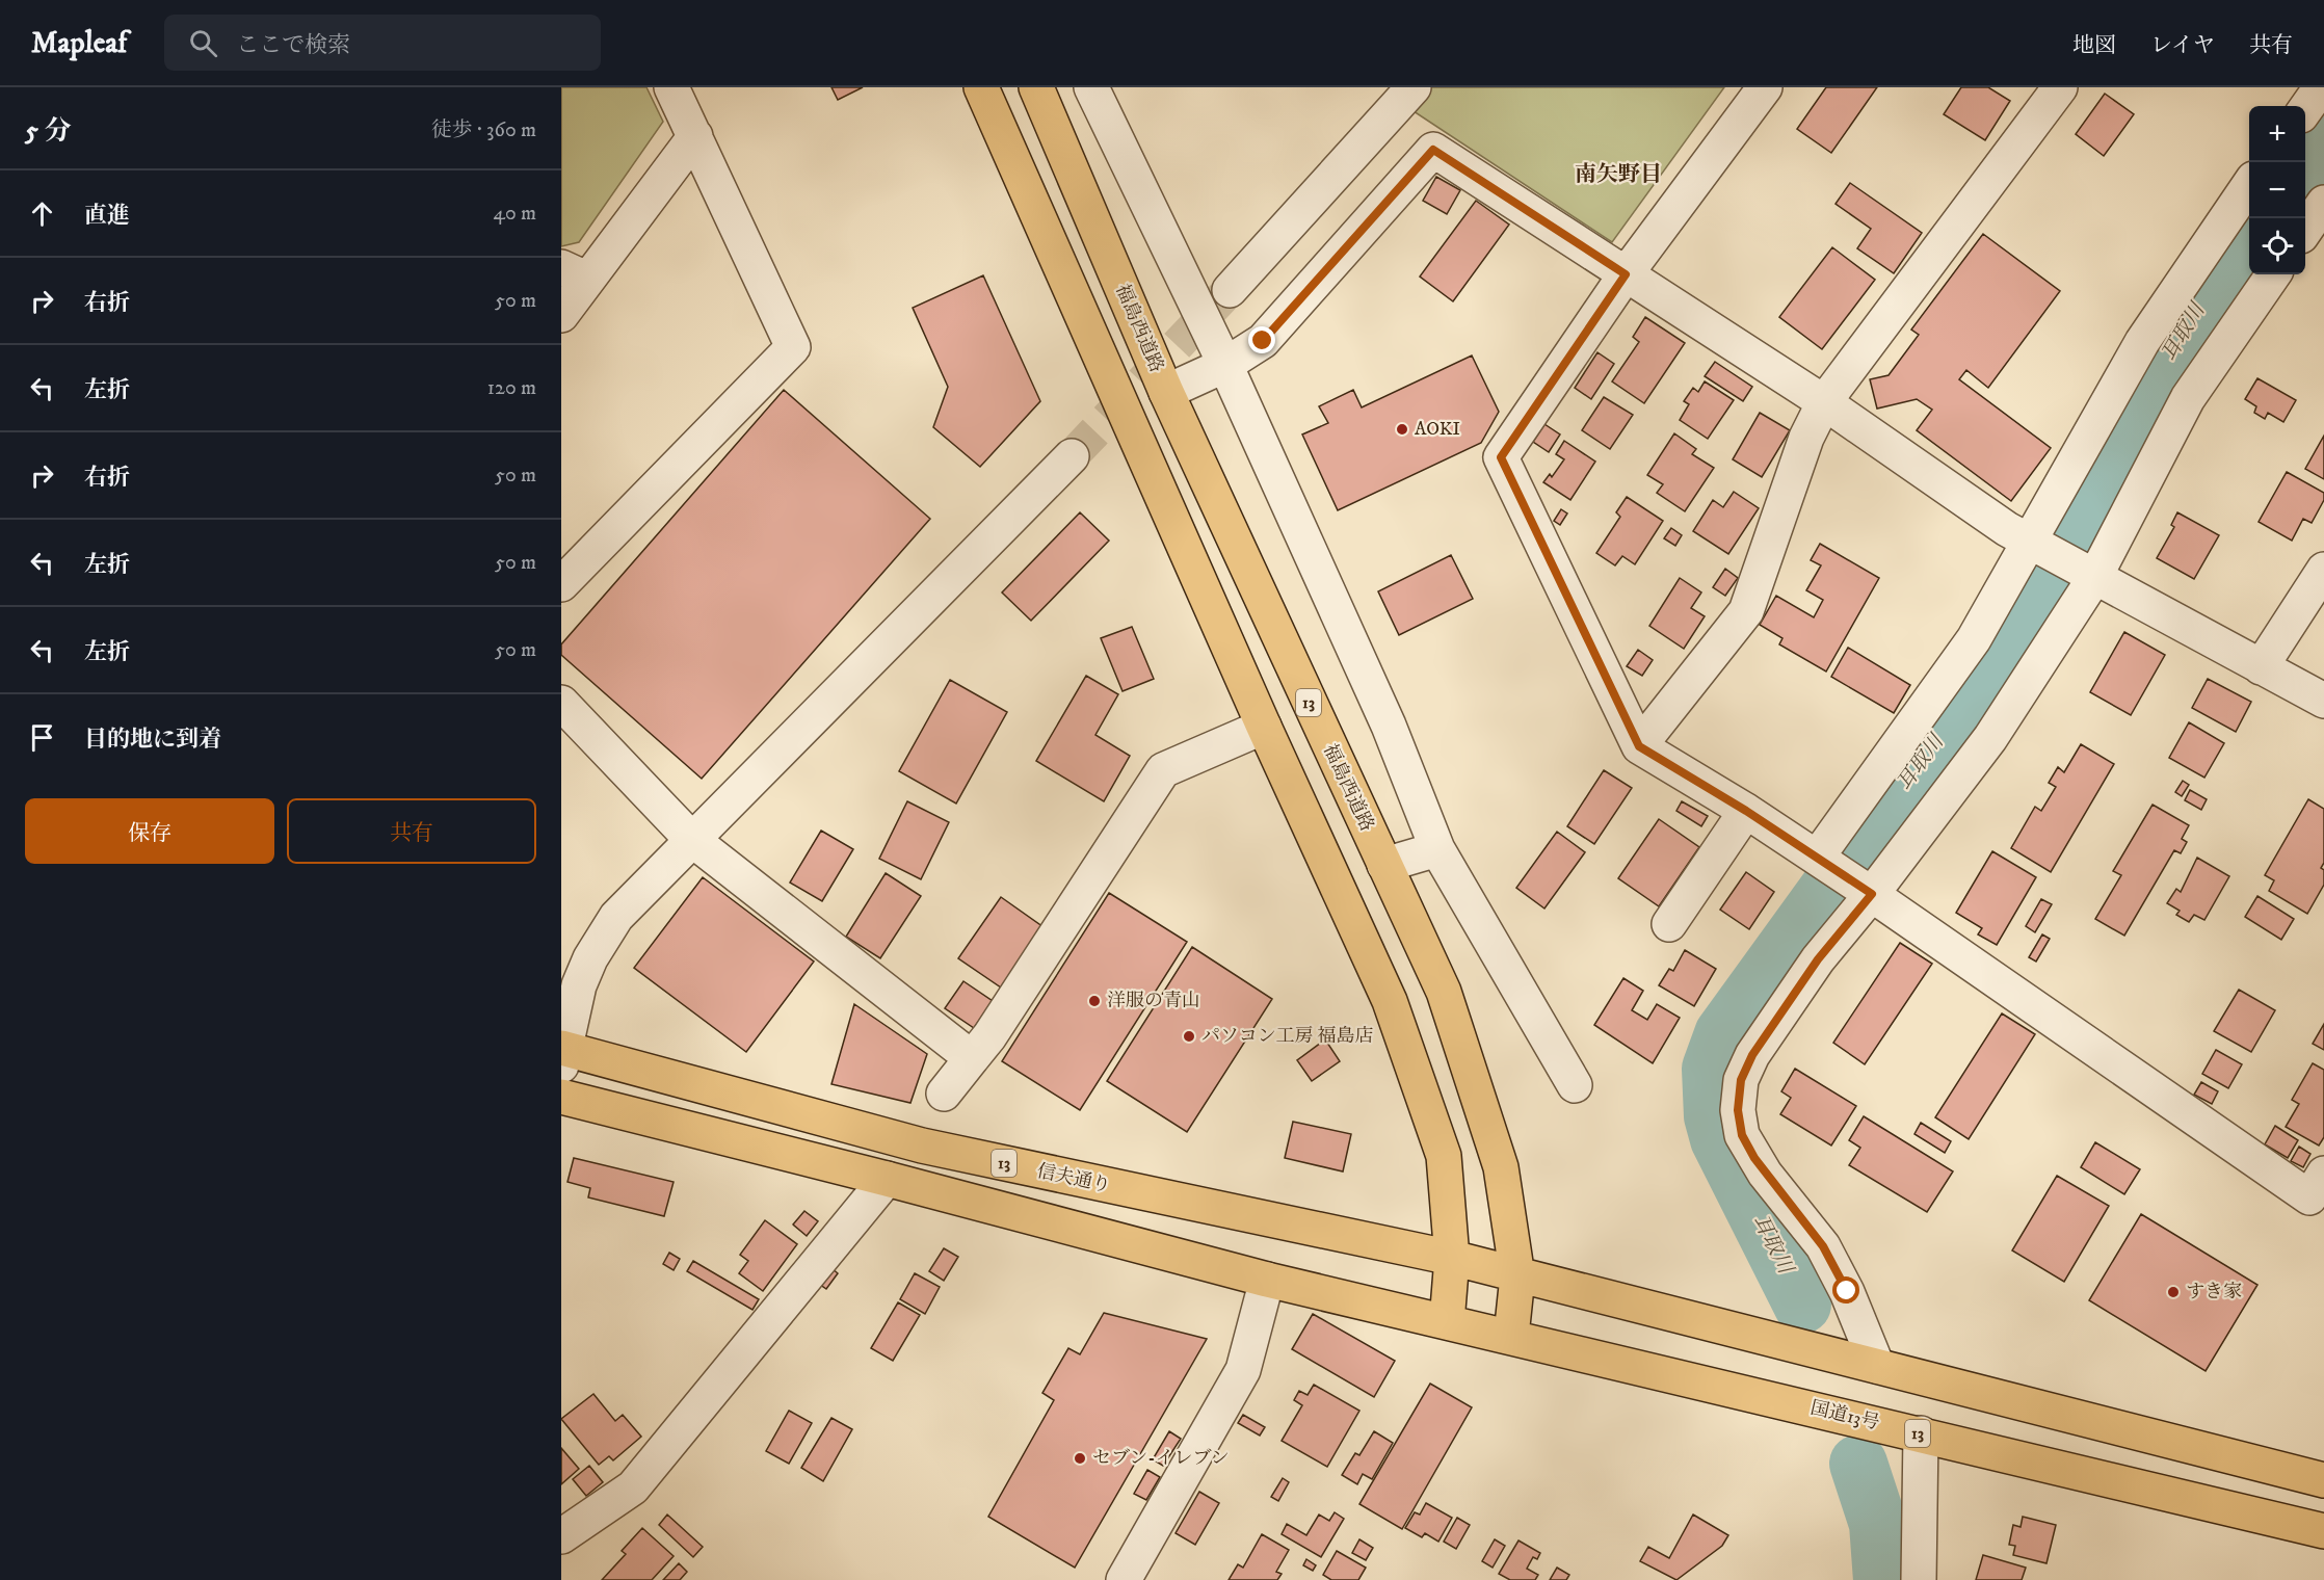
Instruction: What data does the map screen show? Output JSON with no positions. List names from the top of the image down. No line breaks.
{"streets":{"highway":["福島西道路","13","信夫通り","国道13号"]},"crossings":[["福島西道路","13"],["福島西道路","信夫通り"],["福島西道路","国道13号"],["13","信夫通り"],["13","国道13号"]],"districts":["南矢野目"],"water":["耳取川"],"places":["AOKI","洋服の青山","パソコン工房 福島店","すき家","セブン-イレブン"],"page":{"header":"Mapleaf","search":"ここで検索","nav":["地図","レイヤ","共有"],"heading":["5 分","徒歩 · 360 m"],"map_buttons":["+","−"],"list":[["直進","40 m"],["右折","50 m"],["左折","120 m"],["右折","50 m"],["左折","50 m"],["左折","50 m"],"目的地に到着"],"buttons":["保存","共有"]}}
